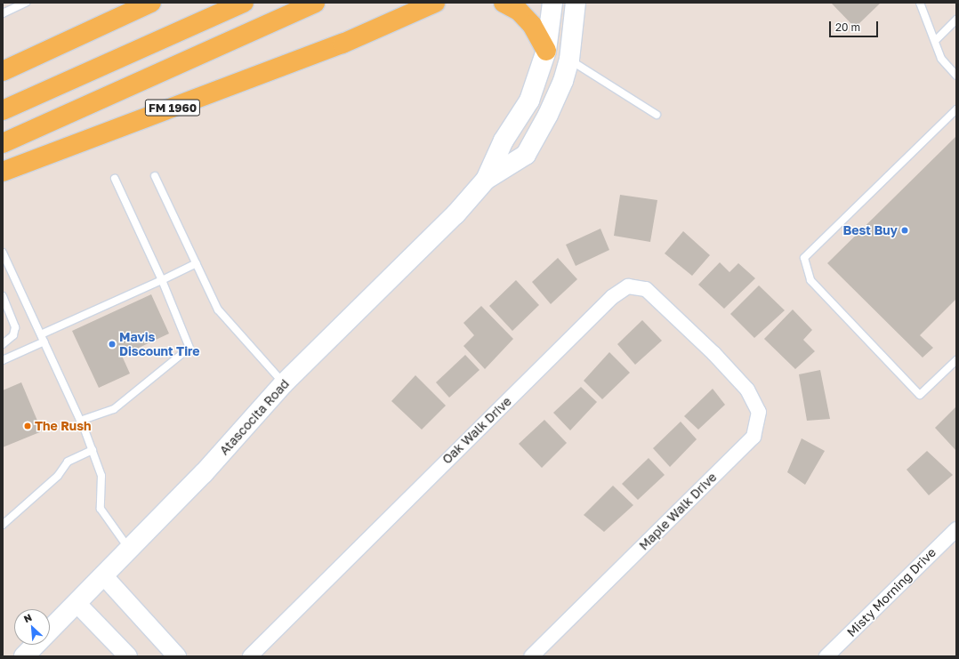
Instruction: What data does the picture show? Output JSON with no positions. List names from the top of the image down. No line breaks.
{"streets":{"main road":["FM 1960","Atascocita Road"],"street":["Oak Walk Drive","Maple Walk Drive","Misty Morning Drive"]},"crossings":[["Oak Walk Drive","Maple Walk Drive"]],"places":["Best Buy","Mavis Discount Tire","The Rush"],"scale_bar":"20 m","north":"top left"}
